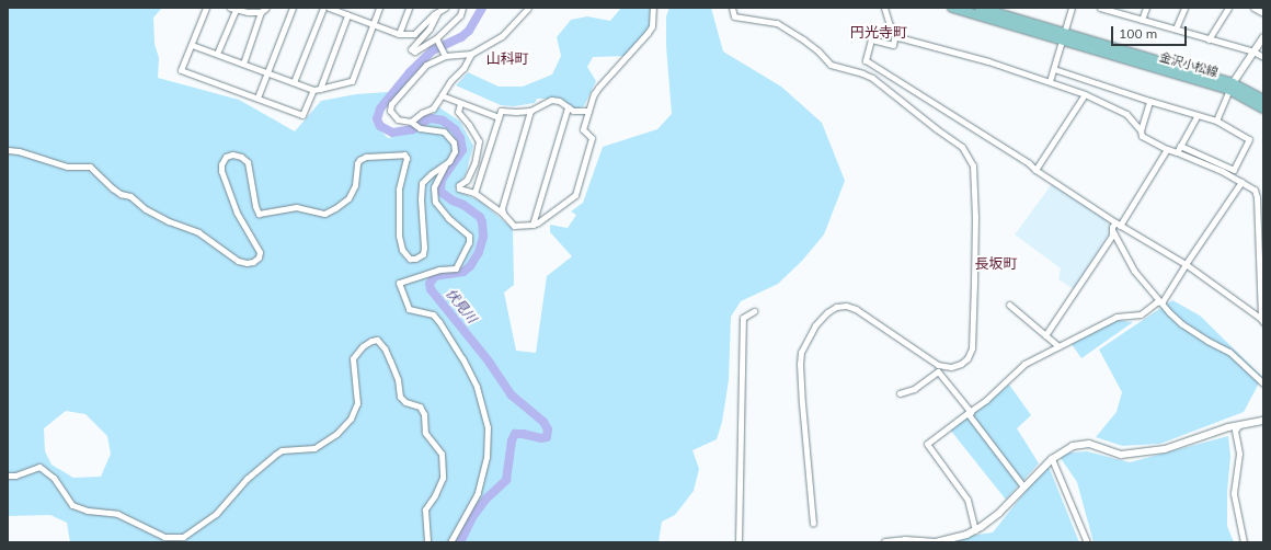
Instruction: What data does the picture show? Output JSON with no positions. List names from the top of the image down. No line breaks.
{"streets":{"main road":["金沢小松線"]},"districts":["円光寺町","山科町","長坂町"],"water":["伏見川"],"scale_bar":"100 m"}
